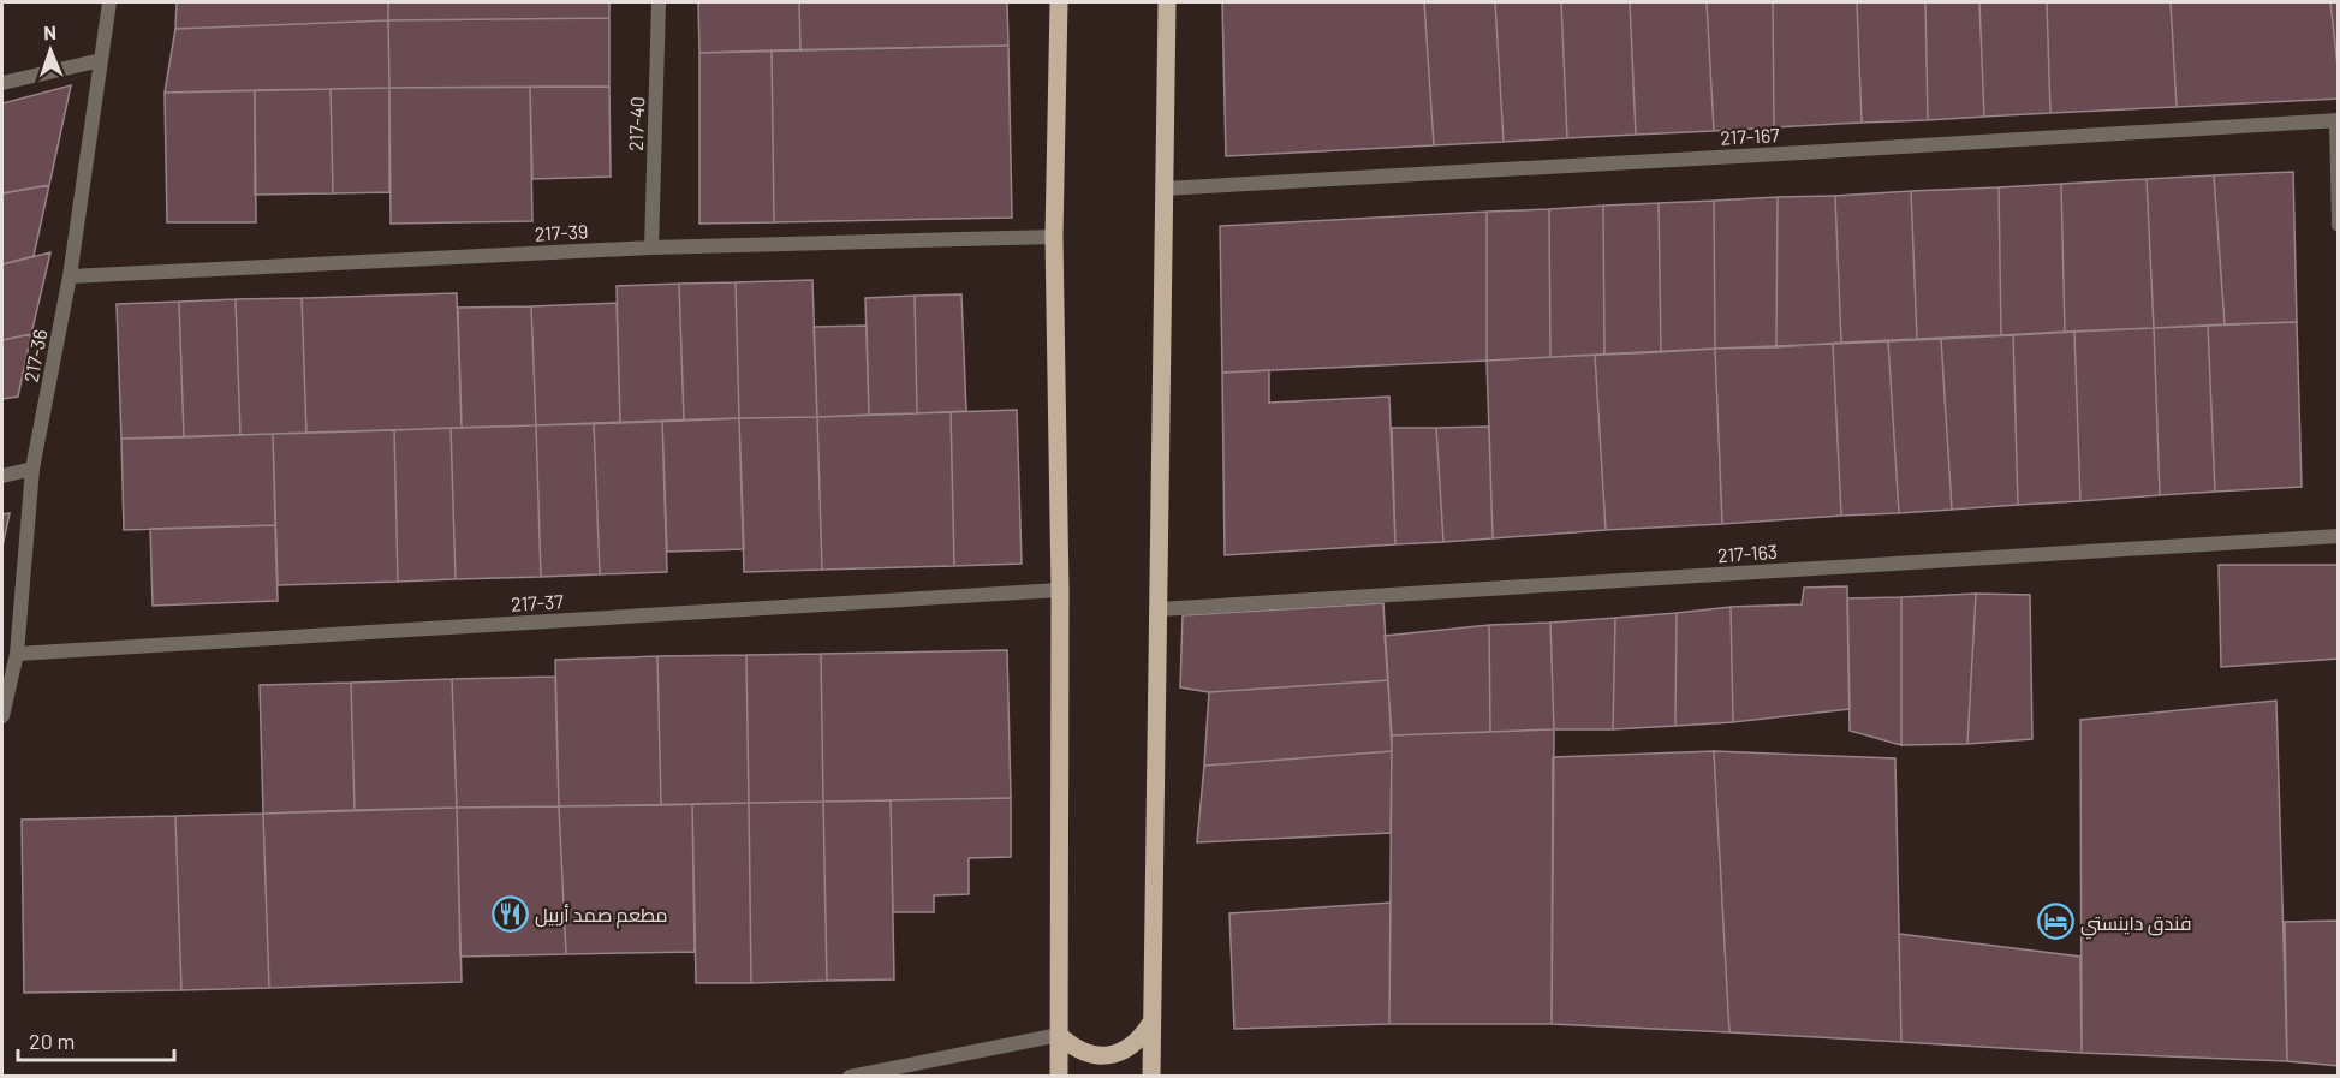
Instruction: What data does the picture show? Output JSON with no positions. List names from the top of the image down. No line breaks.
{"streets":{"street":["217-40","217-167","217-39","217-36","217-163","217-37"]},"crossings":[["217-40","217-39"],["217-39","217-36"],["217-36","217-37"]],"places":{"restaurant":["مطعم صمد أربيل"],"hotel":["فندق داينستي"]},"scale_bar":"20 m","north":"top"}
